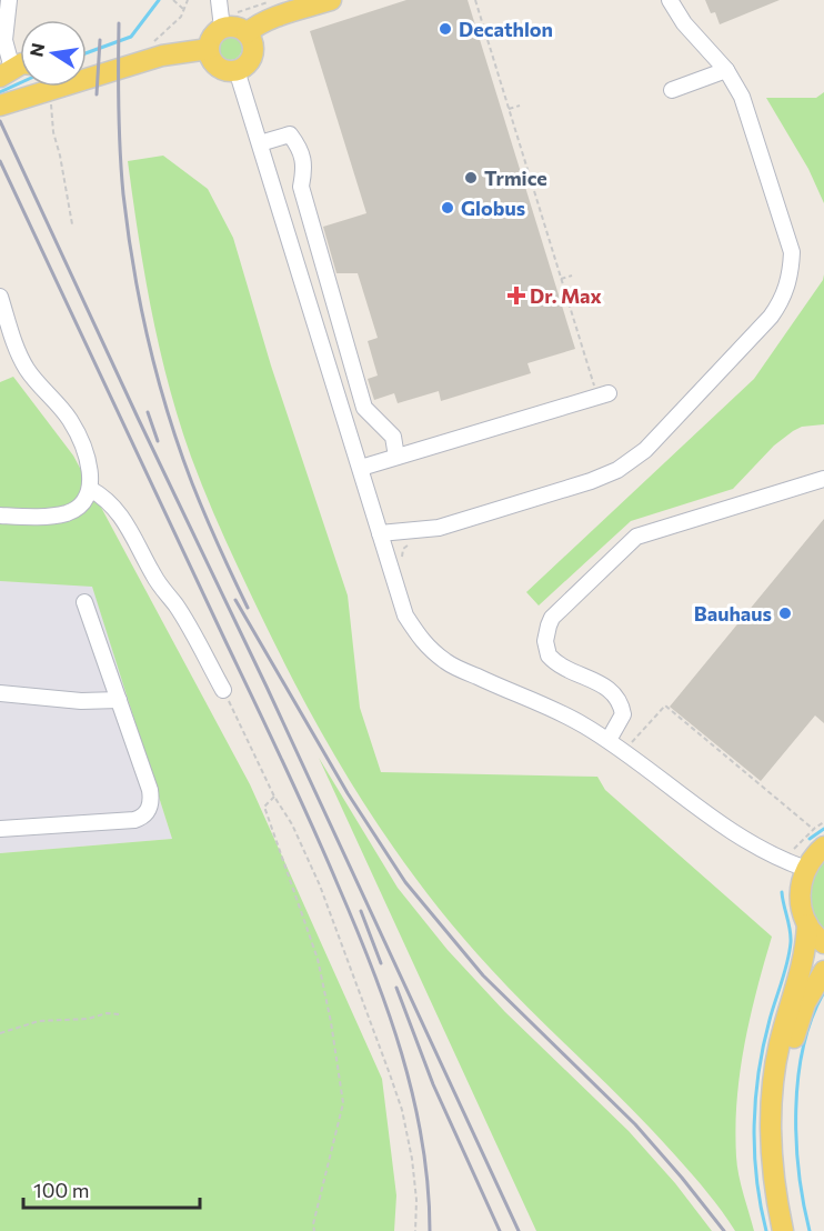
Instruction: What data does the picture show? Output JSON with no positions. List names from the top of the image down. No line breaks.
{"places":{"other":["Decathlon","Trmice","Globus","Bauhaus"],"health":["Dr. Max"]},"scale_bar":"100 m","north":"left"}
